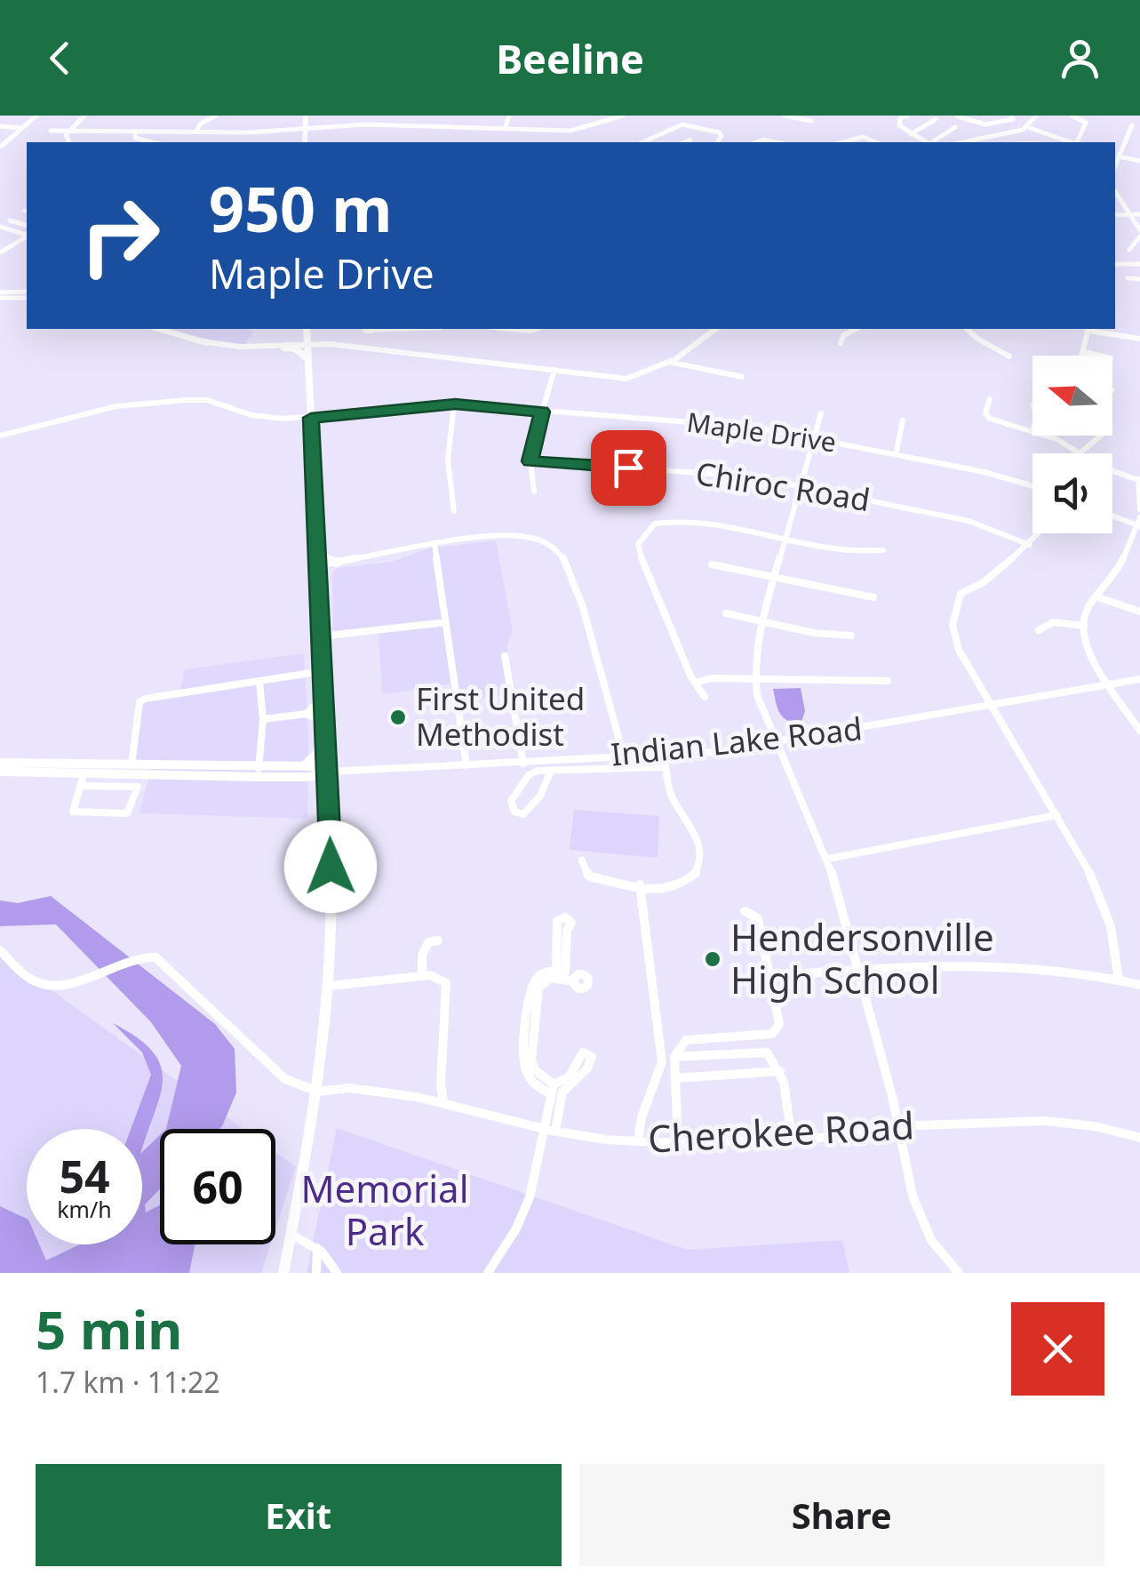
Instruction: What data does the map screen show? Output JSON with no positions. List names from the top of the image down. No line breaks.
{"streets":{"street":["Maple Drive","Chiroc Road","Indian Lake Road","Cherokee Road"]},"parks":["Memorial Park"],"places":["First United Methodist","Hendersonville High School"],"north":"left","page":{"header":"Beeline","turn":["950 m","Maple Drive"],"speed":"54 km/h","limit":"60","heading":["5 min","1.7 km · 11:22"],"buttons":["Exit","Share"]}}
